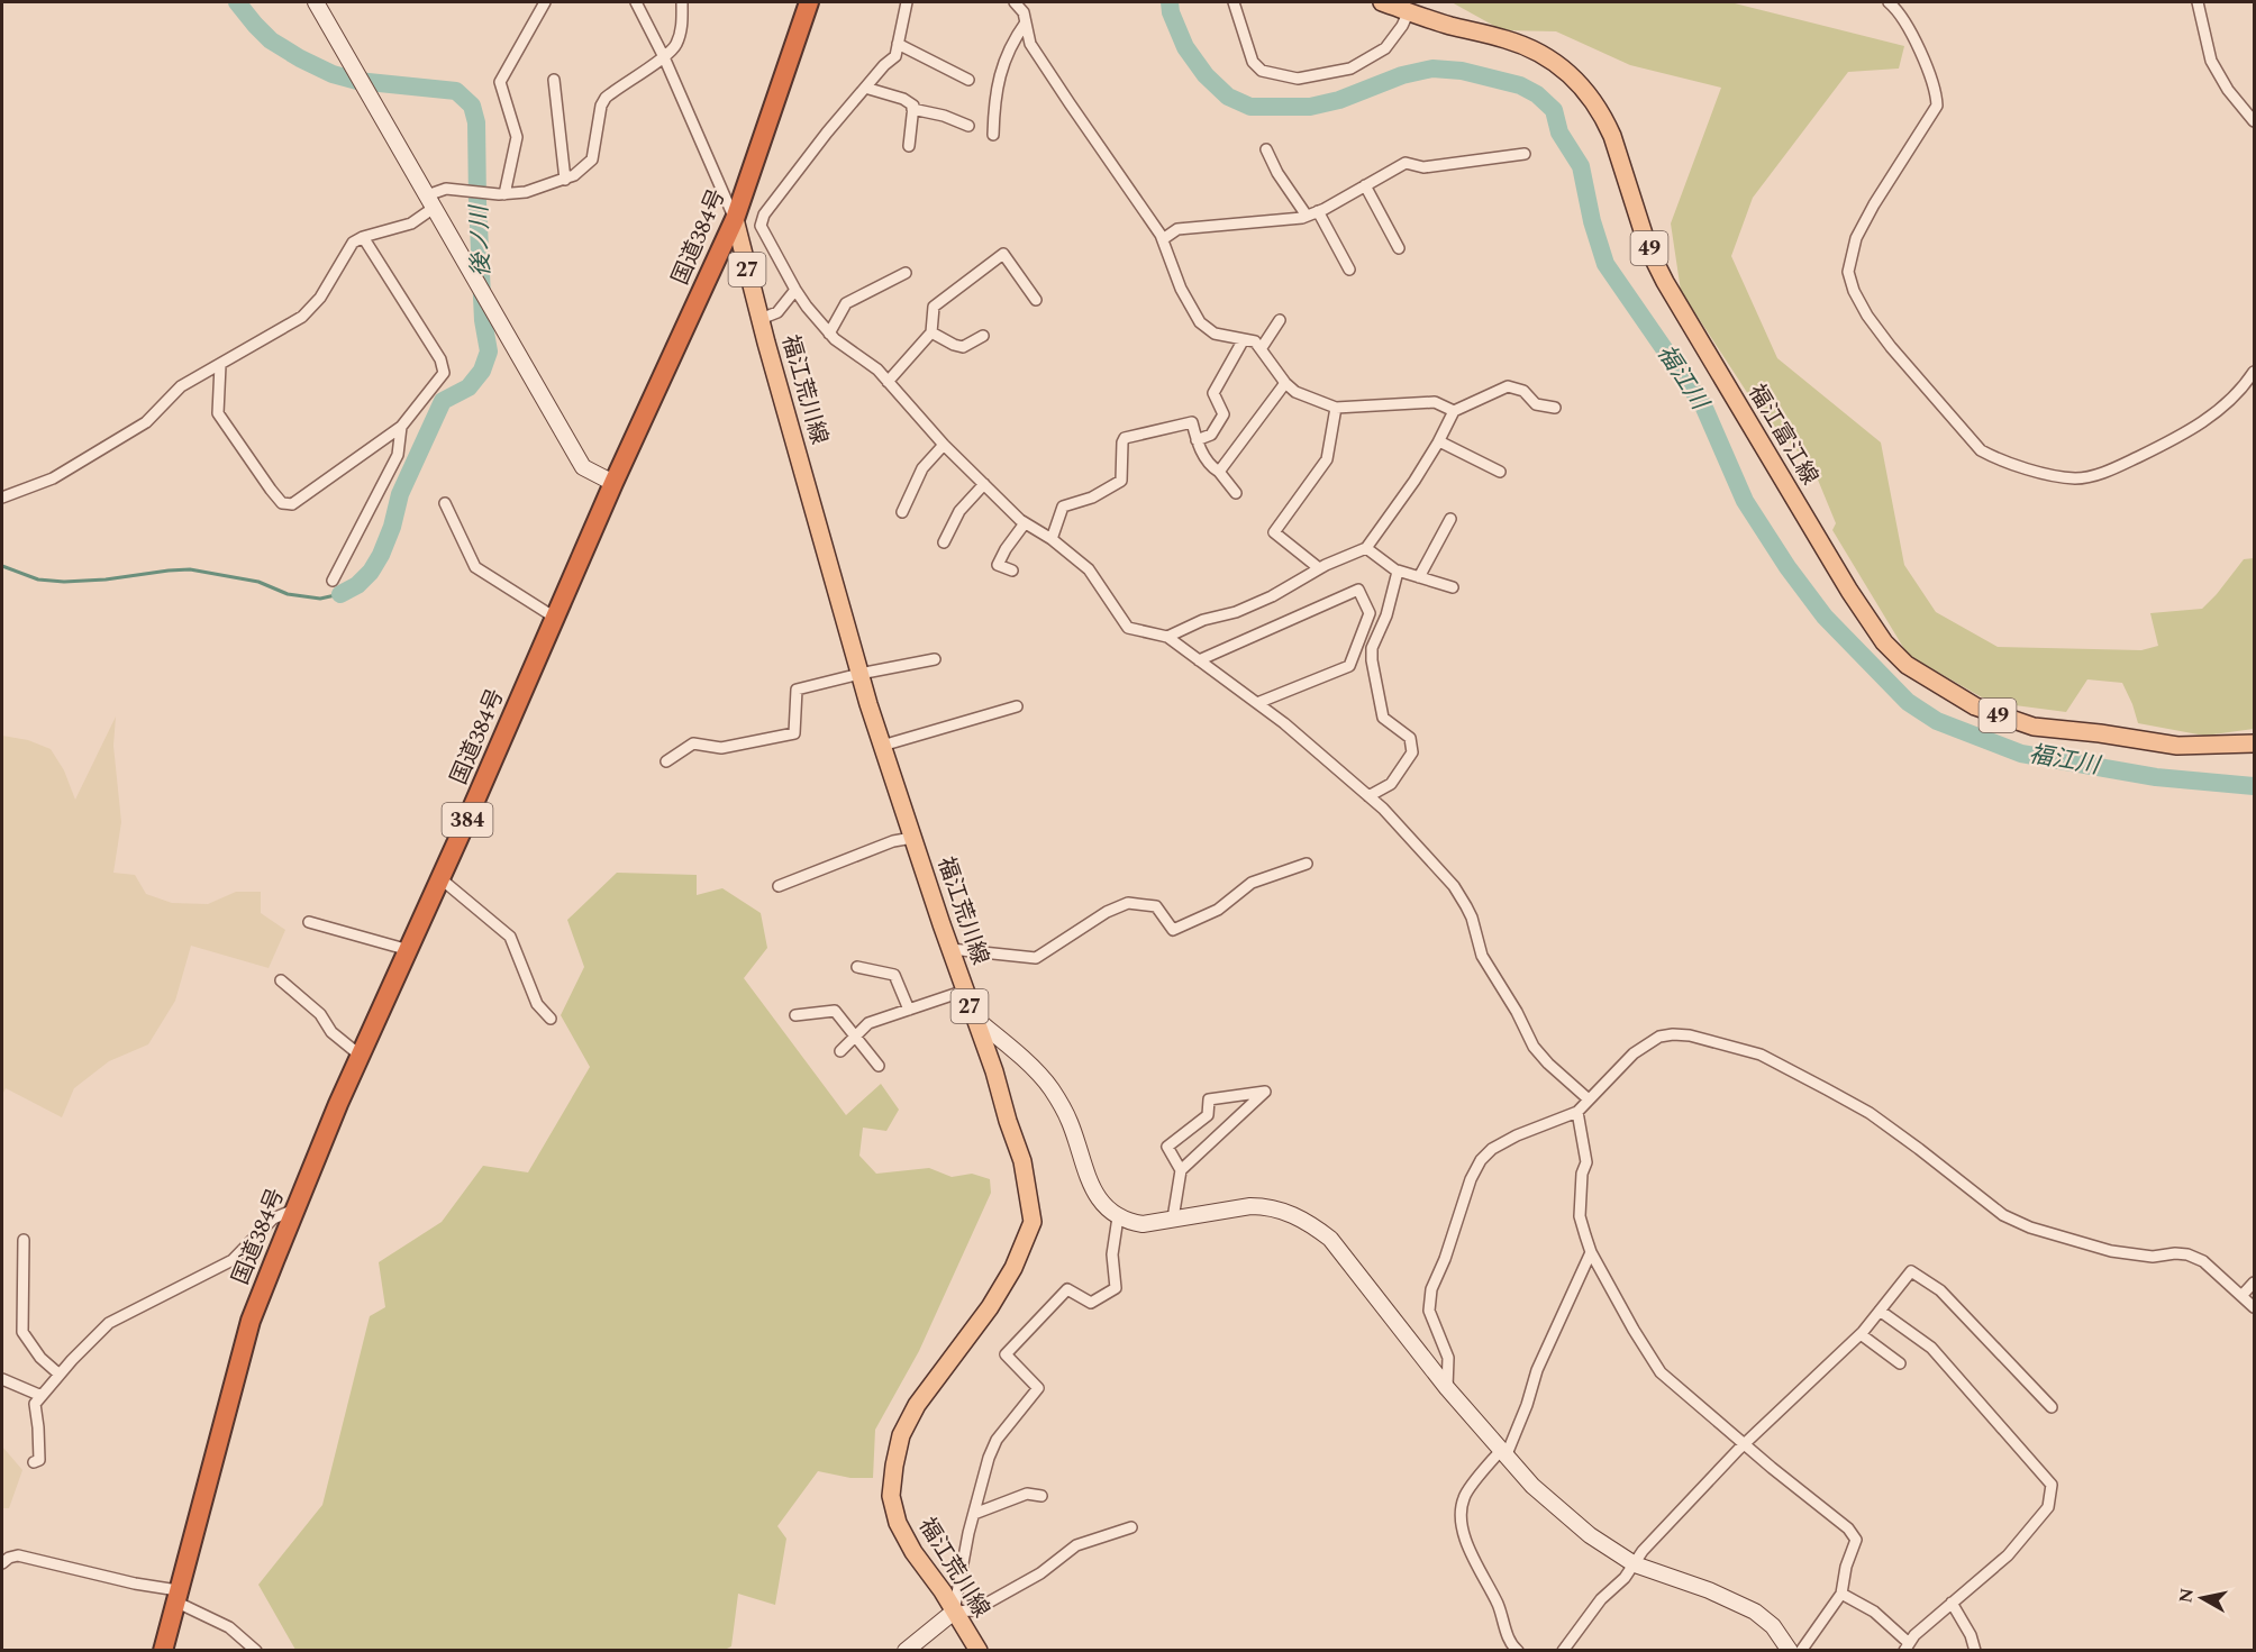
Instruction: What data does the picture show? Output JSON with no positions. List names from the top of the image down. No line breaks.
{"streets":{"highway":["国道384号","384"],"main road":["49","27","福江荒川線","福江富江線"]},"crossings":[["国道384号","福江荒川線"]],"water":["後ノ川","福江川"],"north":"left"}
